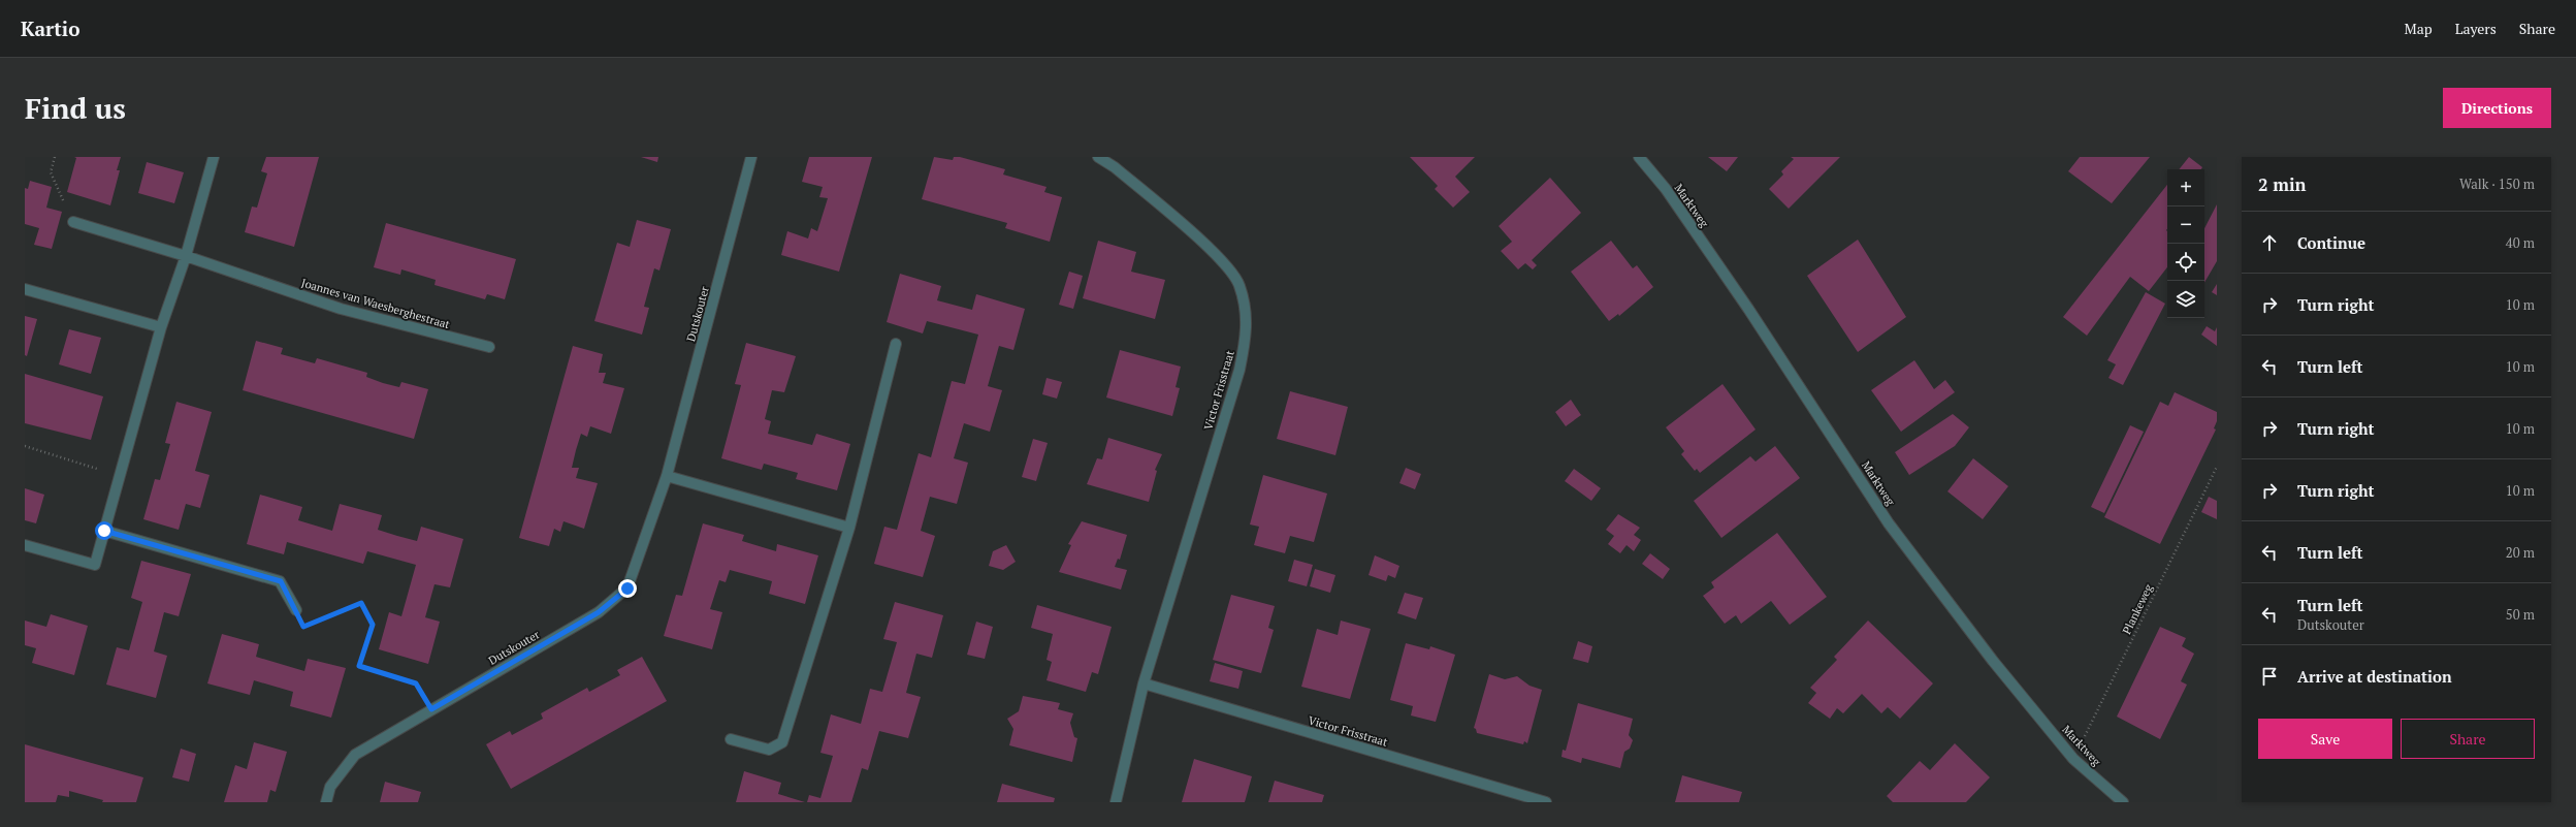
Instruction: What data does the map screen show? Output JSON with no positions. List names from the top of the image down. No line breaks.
{"streets":{"street":["Marktweg","Joannes van Waesberghestraat","Dutskouter","Victor Frisstraat"],"path":["Plankeweg"]},"crossings":[["Marktweg","Plankeweg"]],"page":{"header":"Kartio","nav":["Map","Layers","Share"],"buttons":["Directions",["Save","Share"]],"title":"Find us","heading":["2 min","Walk · 150 m"],"map_buttons":["+","−"],"list":[["Continue","40 m"],["Turn right","10 m"],["Turn left","10 m"],["Turn right","10 m"],["Turn right","10 m"],["Turn left","20 m"],["Turn left","Dutskouter","50 m"],"Arrive at destination"]}}
